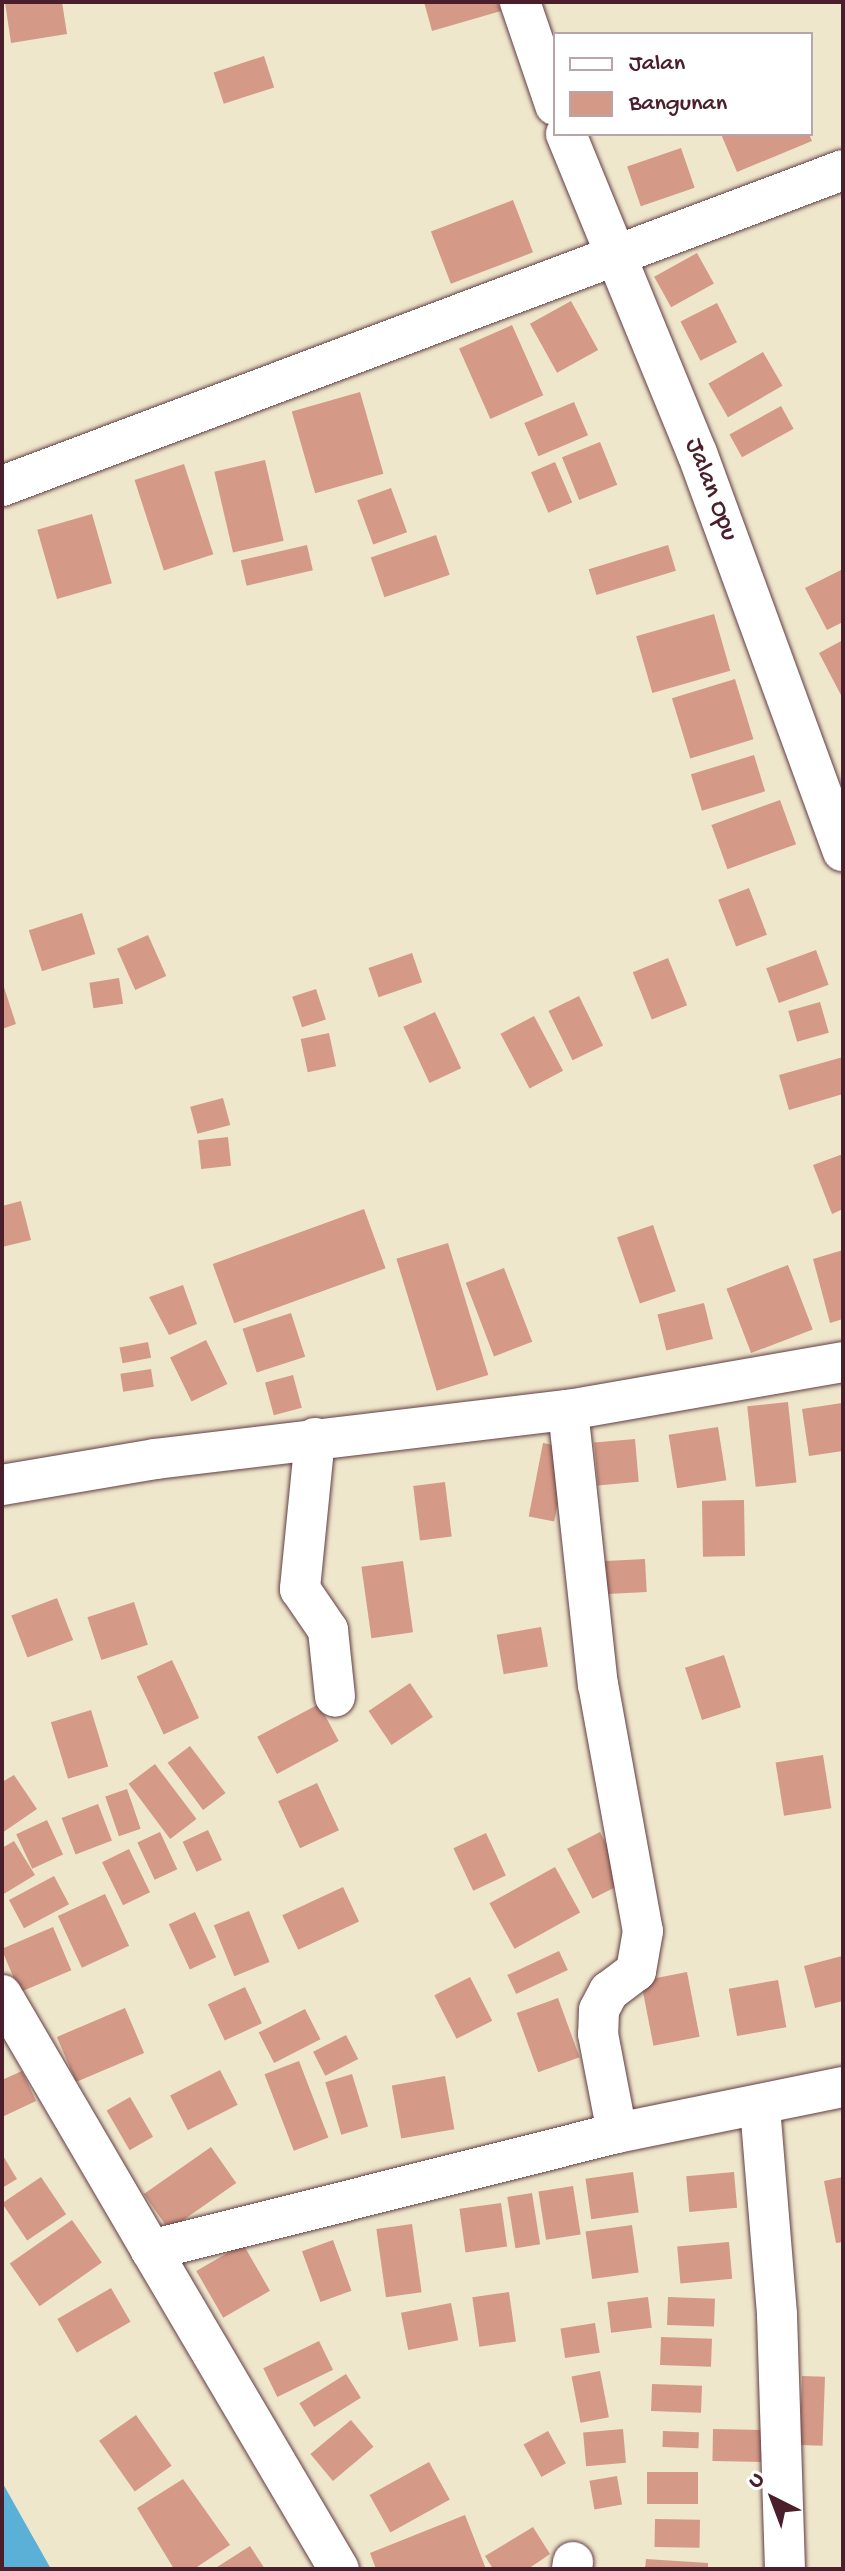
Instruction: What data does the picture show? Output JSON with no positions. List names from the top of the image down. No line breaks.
{"streets":{"street":["Jalan Opu"]},"legend":["Jalan","Bangunan"],"north":"top left"}
